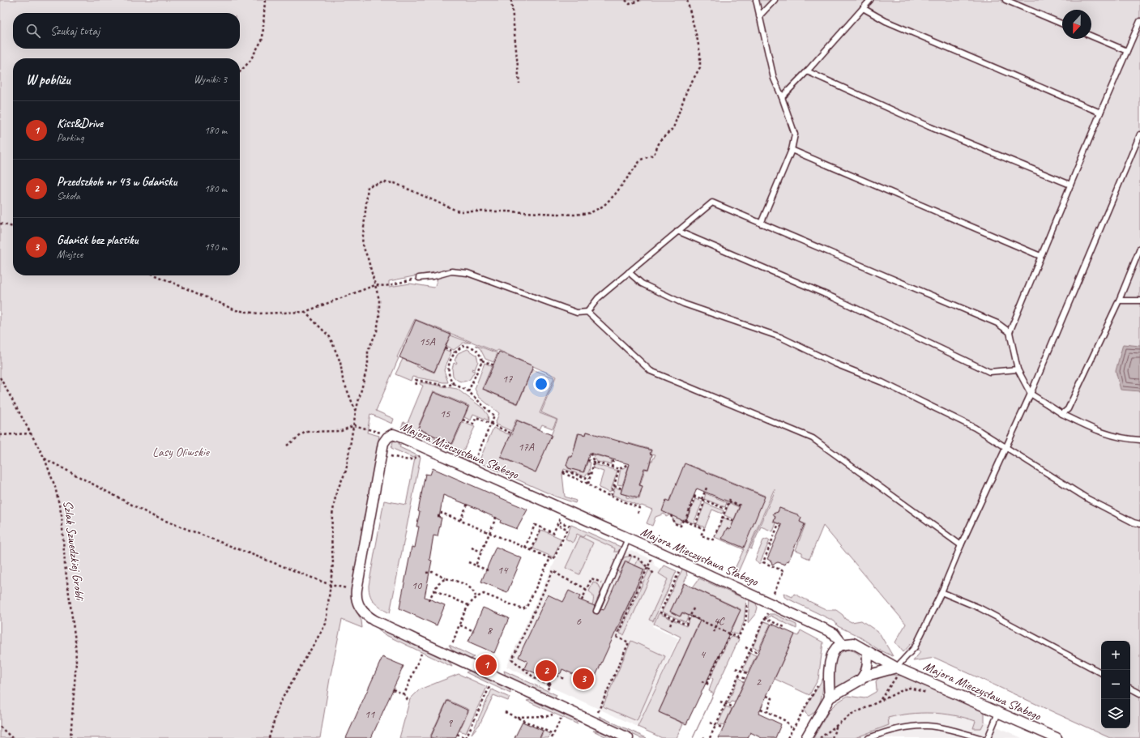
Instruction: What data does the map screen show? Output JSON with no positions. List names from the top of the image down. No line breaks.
{"streets":{"street":["Majora Mieczysława Słabego"],"path":["Szlak Szwedzkiej Grobli"]},"parks":["Lasy Oliwskie"],"house_numbers":["15A","17","15","17A","14","10","6","4C","8","4","2","11","9"],"north":"bottom","page":{"search":"Szukaj tutaj","heading":["W pobliżu","Wyniki: 3"],"list":[{"mark":"1","name":"Kiss&Drive","note":"Parking","value":"180 m"},{"mark":"2","name":"Przedszkole nr 43 w Gdańsku","note":"Szkoła","value":"180 m"},{"mark":"3","name":"Gdańsk bez plastiku","note":"Miejsce","value":"190 m"}],"map_buttons":["+","−"],"pins":["1","2","3"]}}
